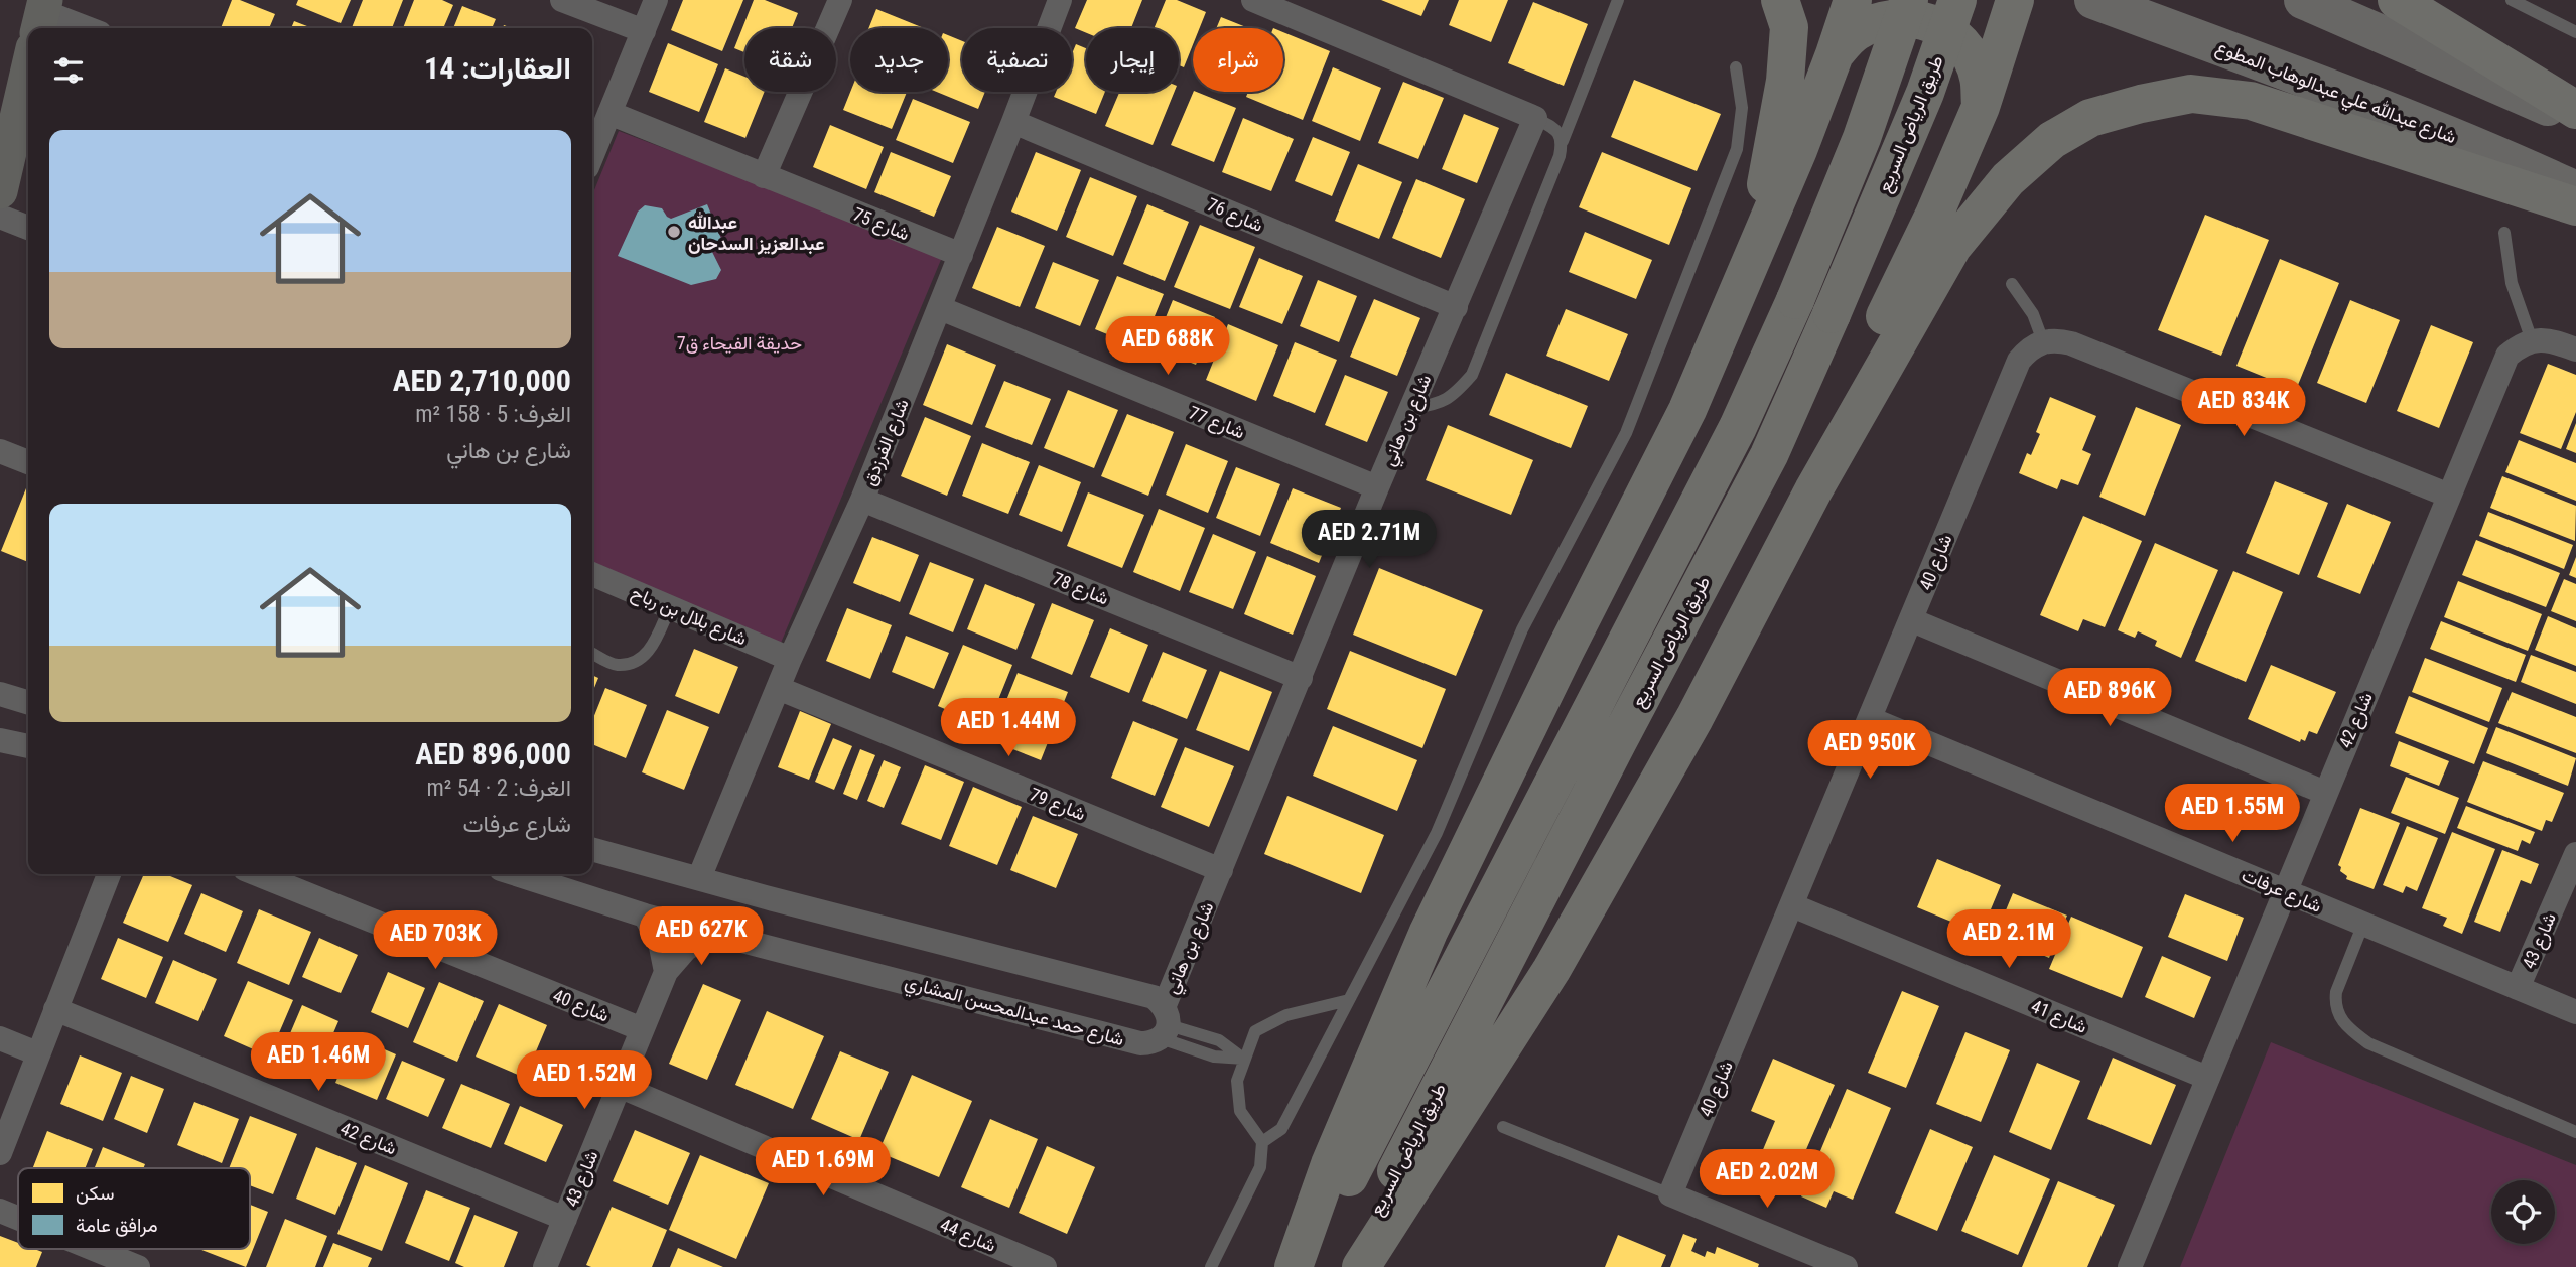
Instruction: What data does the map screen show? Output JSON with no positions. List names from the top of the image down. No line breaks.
{"streets":{"highway":["طريق الرياض السريع"],"main road":["شارع عبدالله علي عبدالوهاب المطوع"],"street":["شارع 76","شارع 75","شارع بن هاني","شارع 77","شارع الفرزدق","شارع 40","شارع 78","شارع بلال بن رباح","شارع 42","شارع 79","شارع عرفات","شارع 43","شارع حمد عبدالمحسن المشاري","شارع 41","شارع 44"]},"crossings":[["شارع 76","شارع بن هاني"],["شارع 76","شارع الفرزدق"],["شارع 75","شارع الفرزدق"],["شارع بن هاني","شارع 77"],["شارع بن هاني","شارع 78"],["شارع بن هاني","شارع 79"],["شارع بن هاني","شارع حمد عبدالمحسن المشاري"],["شارع 77","شارع الفرزدق"],["شارع الفرزدق","شارع 78"],["شارع الفرزدق","شارع بلال بن رباح"],["شارع الفرزدق","شارع 79"],["شارع 40","شارع عرفات"],["شارع 40","شارع 43"],["شارع 40","شارع 41"],["شارع 42","شارع عرفات"],["شارع 42","شارع 43"],["شارع 42","شارع 41"],["شارع عرفات","شارع 43"],["شارع 43","شارع حمد عبدالمحسن المشاري"],["شارع 43","شارع 44"]],"parks":["حديقة الفيحاء ق7"],"places":["عبدالله عبدالعزيز السدحان"],"legend":["سكن","مرافق عامة"],"page":{"chip":["شراء","إيجار","تصفية","جديد","شقة"],"heading":"العقارات: 14","list":[{"name":"AED 2,710,000","note":"الغرف: 5 · 158 m² · شارع بن هاني"},{"name":"AED 896,000","note":"الغرف: 2 · 54 m² · شارع عرفات"}],"price":["AED 688K","AED 834K","AED 2.71M","AED 896K","AED 1.44M","AED 950K","AED 1.55M","AED 627K","AED 2.1M","AED 703K","AED 1.46M","AED 1.52M","AED 1.69M","AED 2.02M"]}}
